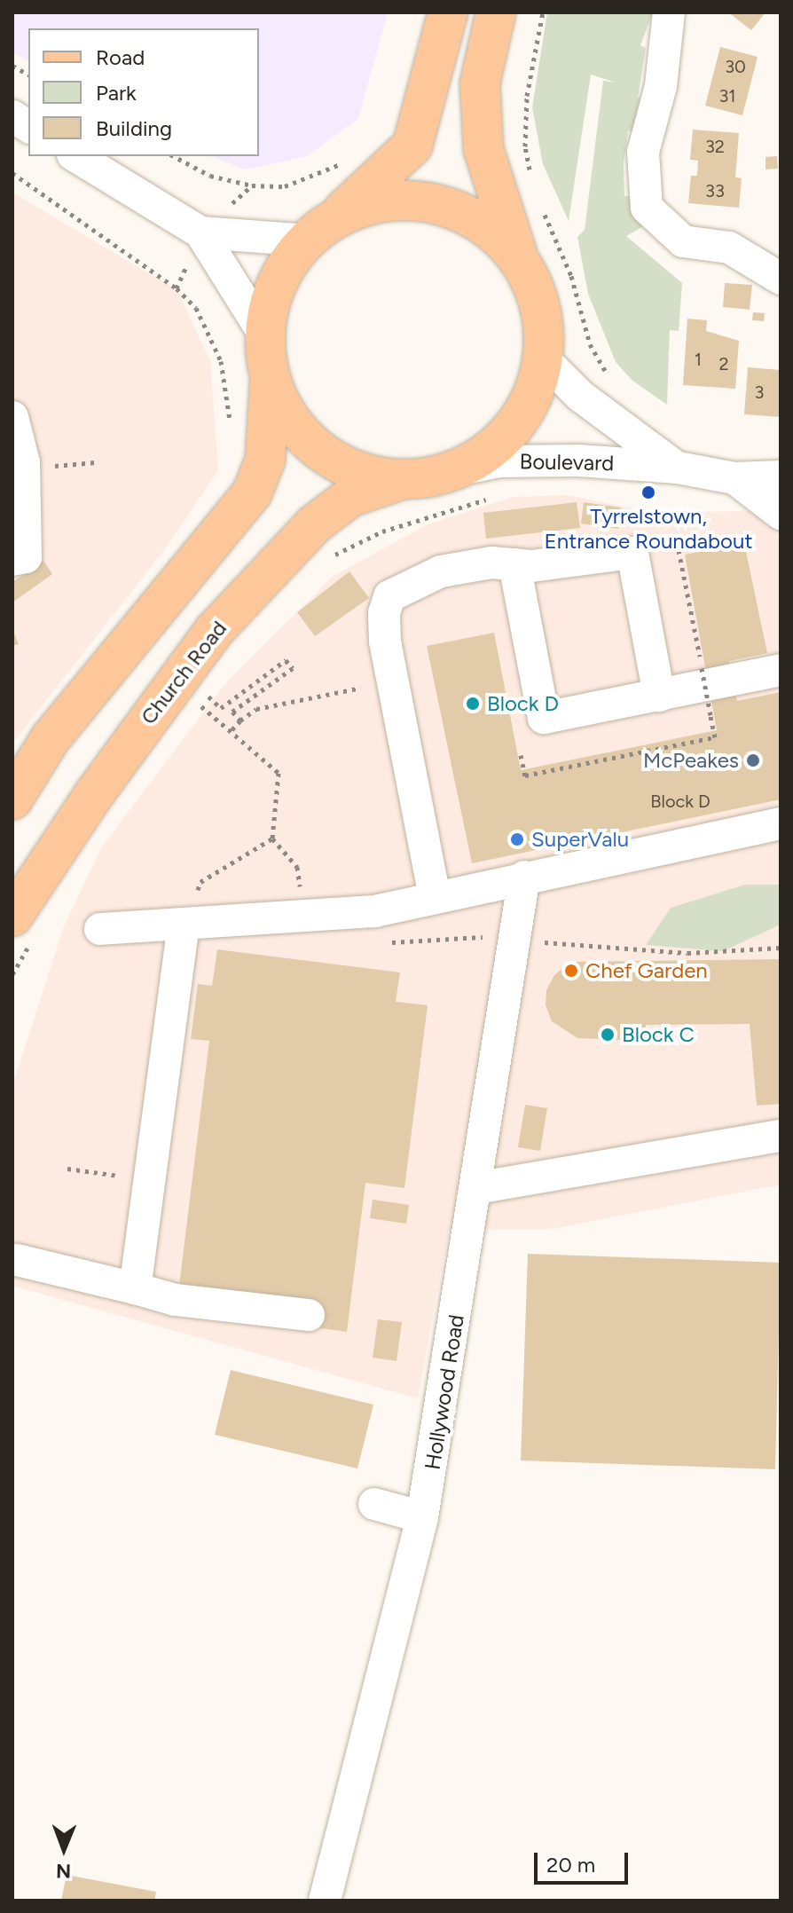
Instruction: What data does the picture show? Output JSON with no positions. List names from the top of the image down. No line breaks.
{"streets":{"main road":["Church Road"],"street":["Boulevard","Hollywood Road"]},"places":["Tyrrelstown, Entrance Roundabout","Block D","McPeakes","SuperValu","Chef Garden","Block C"],"house_numbers":["30","31","32","33","1","2","3","Block D"],"legend":["Road","Park","Building"],"scale_bar":"20 m","north":"bottom"}
